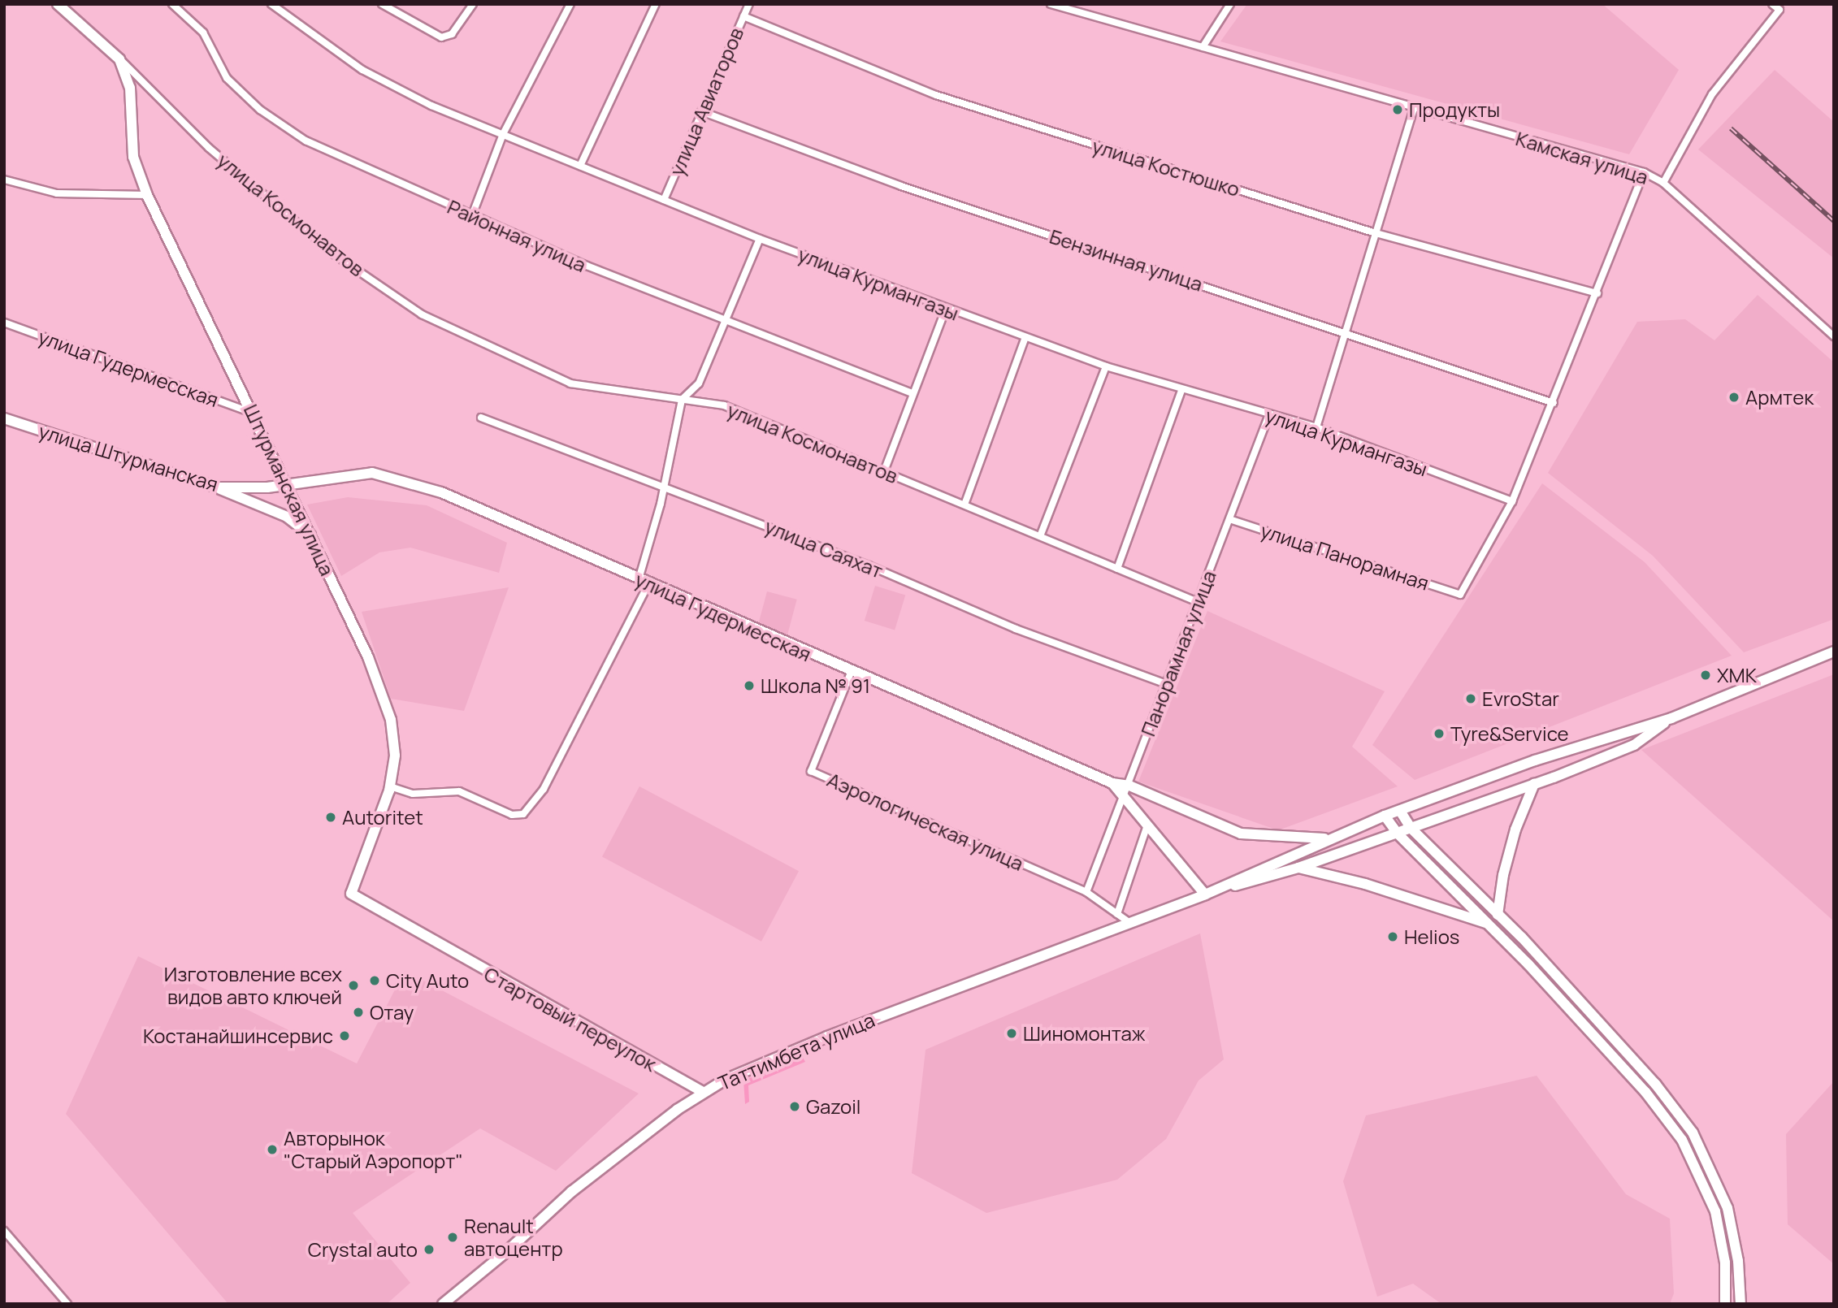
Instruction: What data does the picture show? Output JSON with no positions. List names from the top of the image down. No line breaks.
{"streets":{"main road":["улица Космонавтов","улица Гудермесская","улица Штурманская","Штурманская улица","Стартовый переулок","Таттимбета улица"],"street":["улица Авиаторов","Камская улица","улица Костюшко","Районная улица","Бензинная улица","улица Курмангазы","улица Саяхат","улица Панорамная","Панорамная улица","Аэрологическая улица"]},"crossings":[["улица Авиаторов","улица Костюшко"],["улица Авиаторов","Бензинная улица"],["улица Авиаторов","улица Курмангазы"],["улица Космонавтов","Штурманская улица"],["улица Космонавтов","Панорамная улица"],["улица Курмангазы","улица Панорамная"],["улица Курмангазы","Панорамная улица"],["улица Гудермесская","улица Штурманская"],["улица Гудермесская","Штурманская улица"],["улица Гудермесская","Панорамная улица"],["улица Гудермесская","Аэрологическая улица"],["улица Гудермесская","Таттимбета улица"],["улица Штурманская","Штурманская улица"],["Штурманская улица","Стартовый переулок"],["улица Саяхат","Панорамная улица"],["улица Панорамная","Панорамная улица"],["Панорамная улица","Аэрологическая улица"],["Аэрологическая улица","Таттимбета улица"],["Стартовый переулок","Таттимбета улица"]],"places":["Продукты","Армтек","ХМК","Школа № 91","EvroStar","Tyre&Service","Autoritet","Helios","City Auto","Изготовление всех видов авто ключей","Отау","Шиномонтаж","Костанайшинсервис","Gazoil","Авторынок \"Старый Аэропорт\"","Renault автоцентр","Crystal auto"]}
